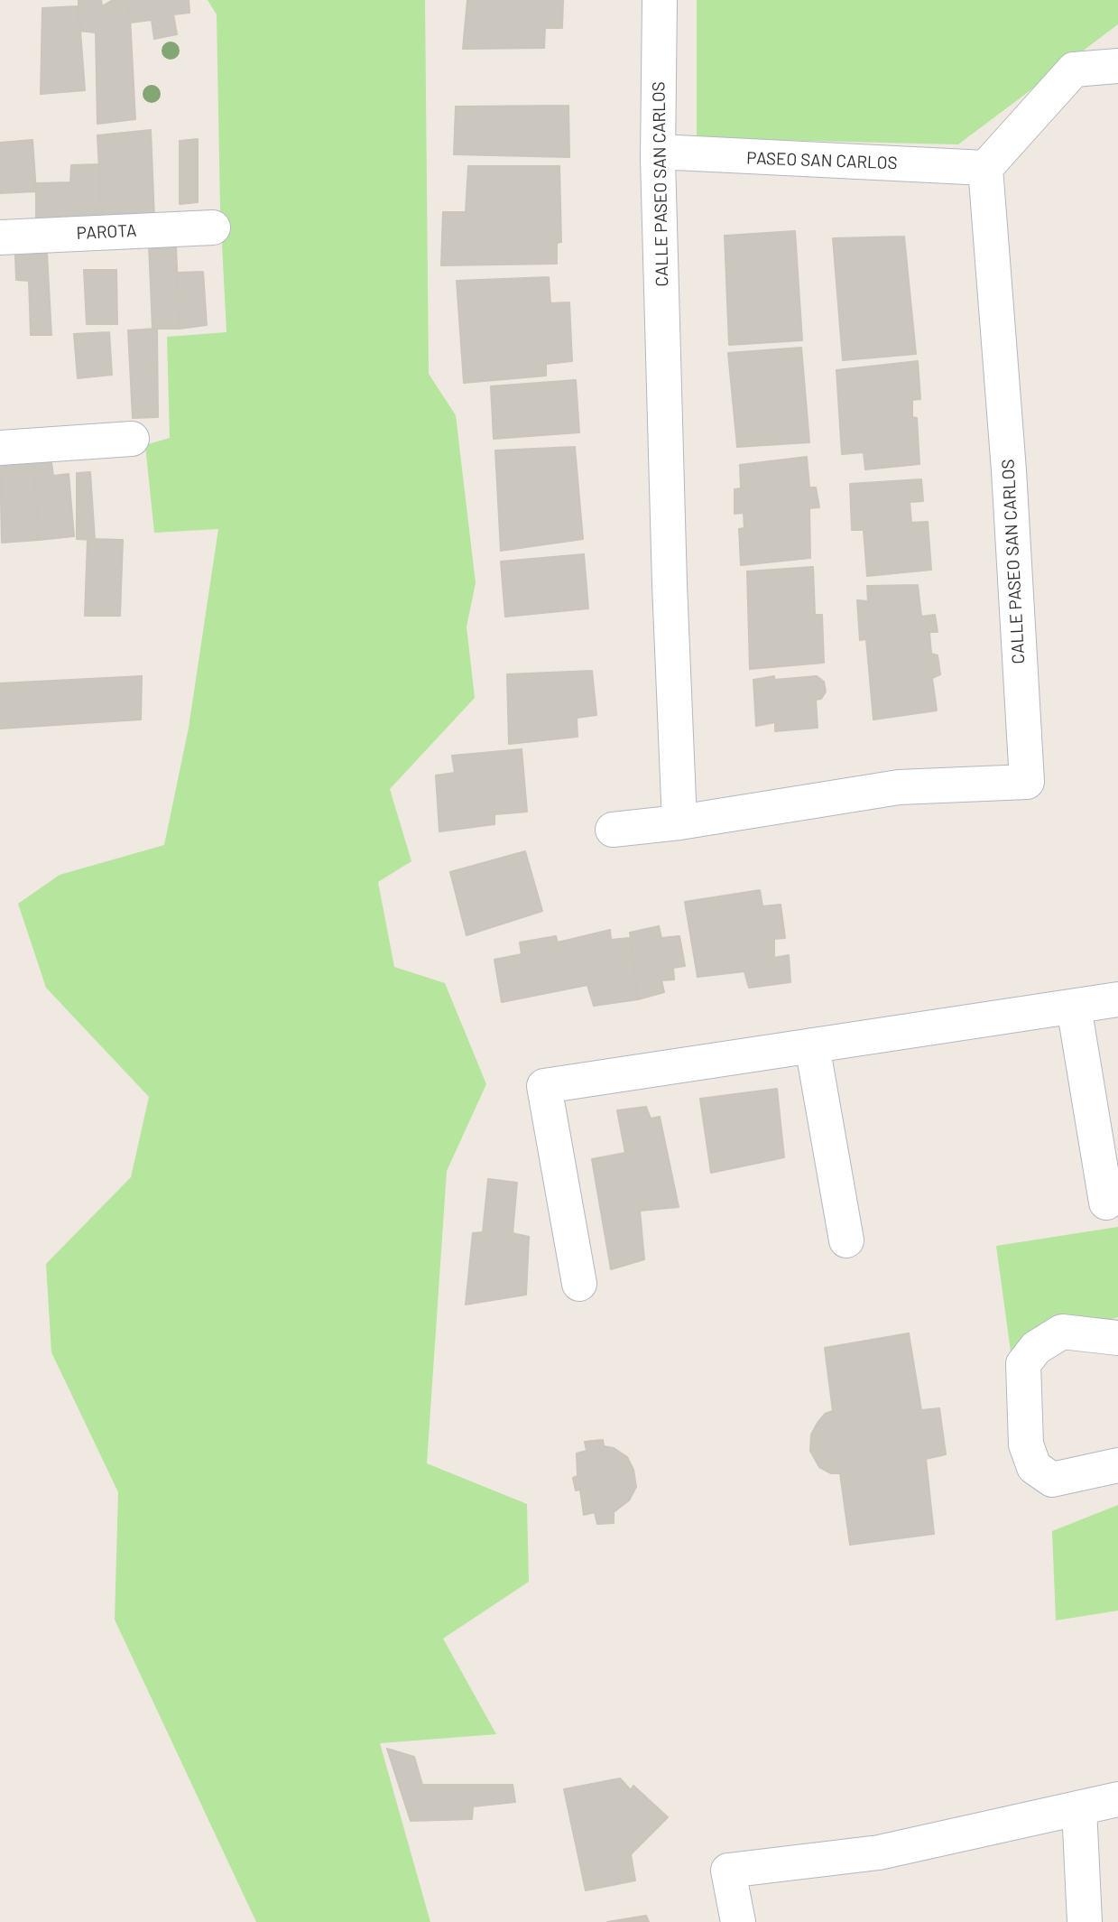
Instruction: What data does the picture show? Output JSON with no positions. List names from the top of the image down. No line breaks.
{"streets":{"street":["PASEO SAN CARLOS","CALLE PASEO SAN CARLOS","PAROTA"]},"crossings":[["PASEO SAN CARLOS","CALLE PASEO SAN CARLOS"]]}
